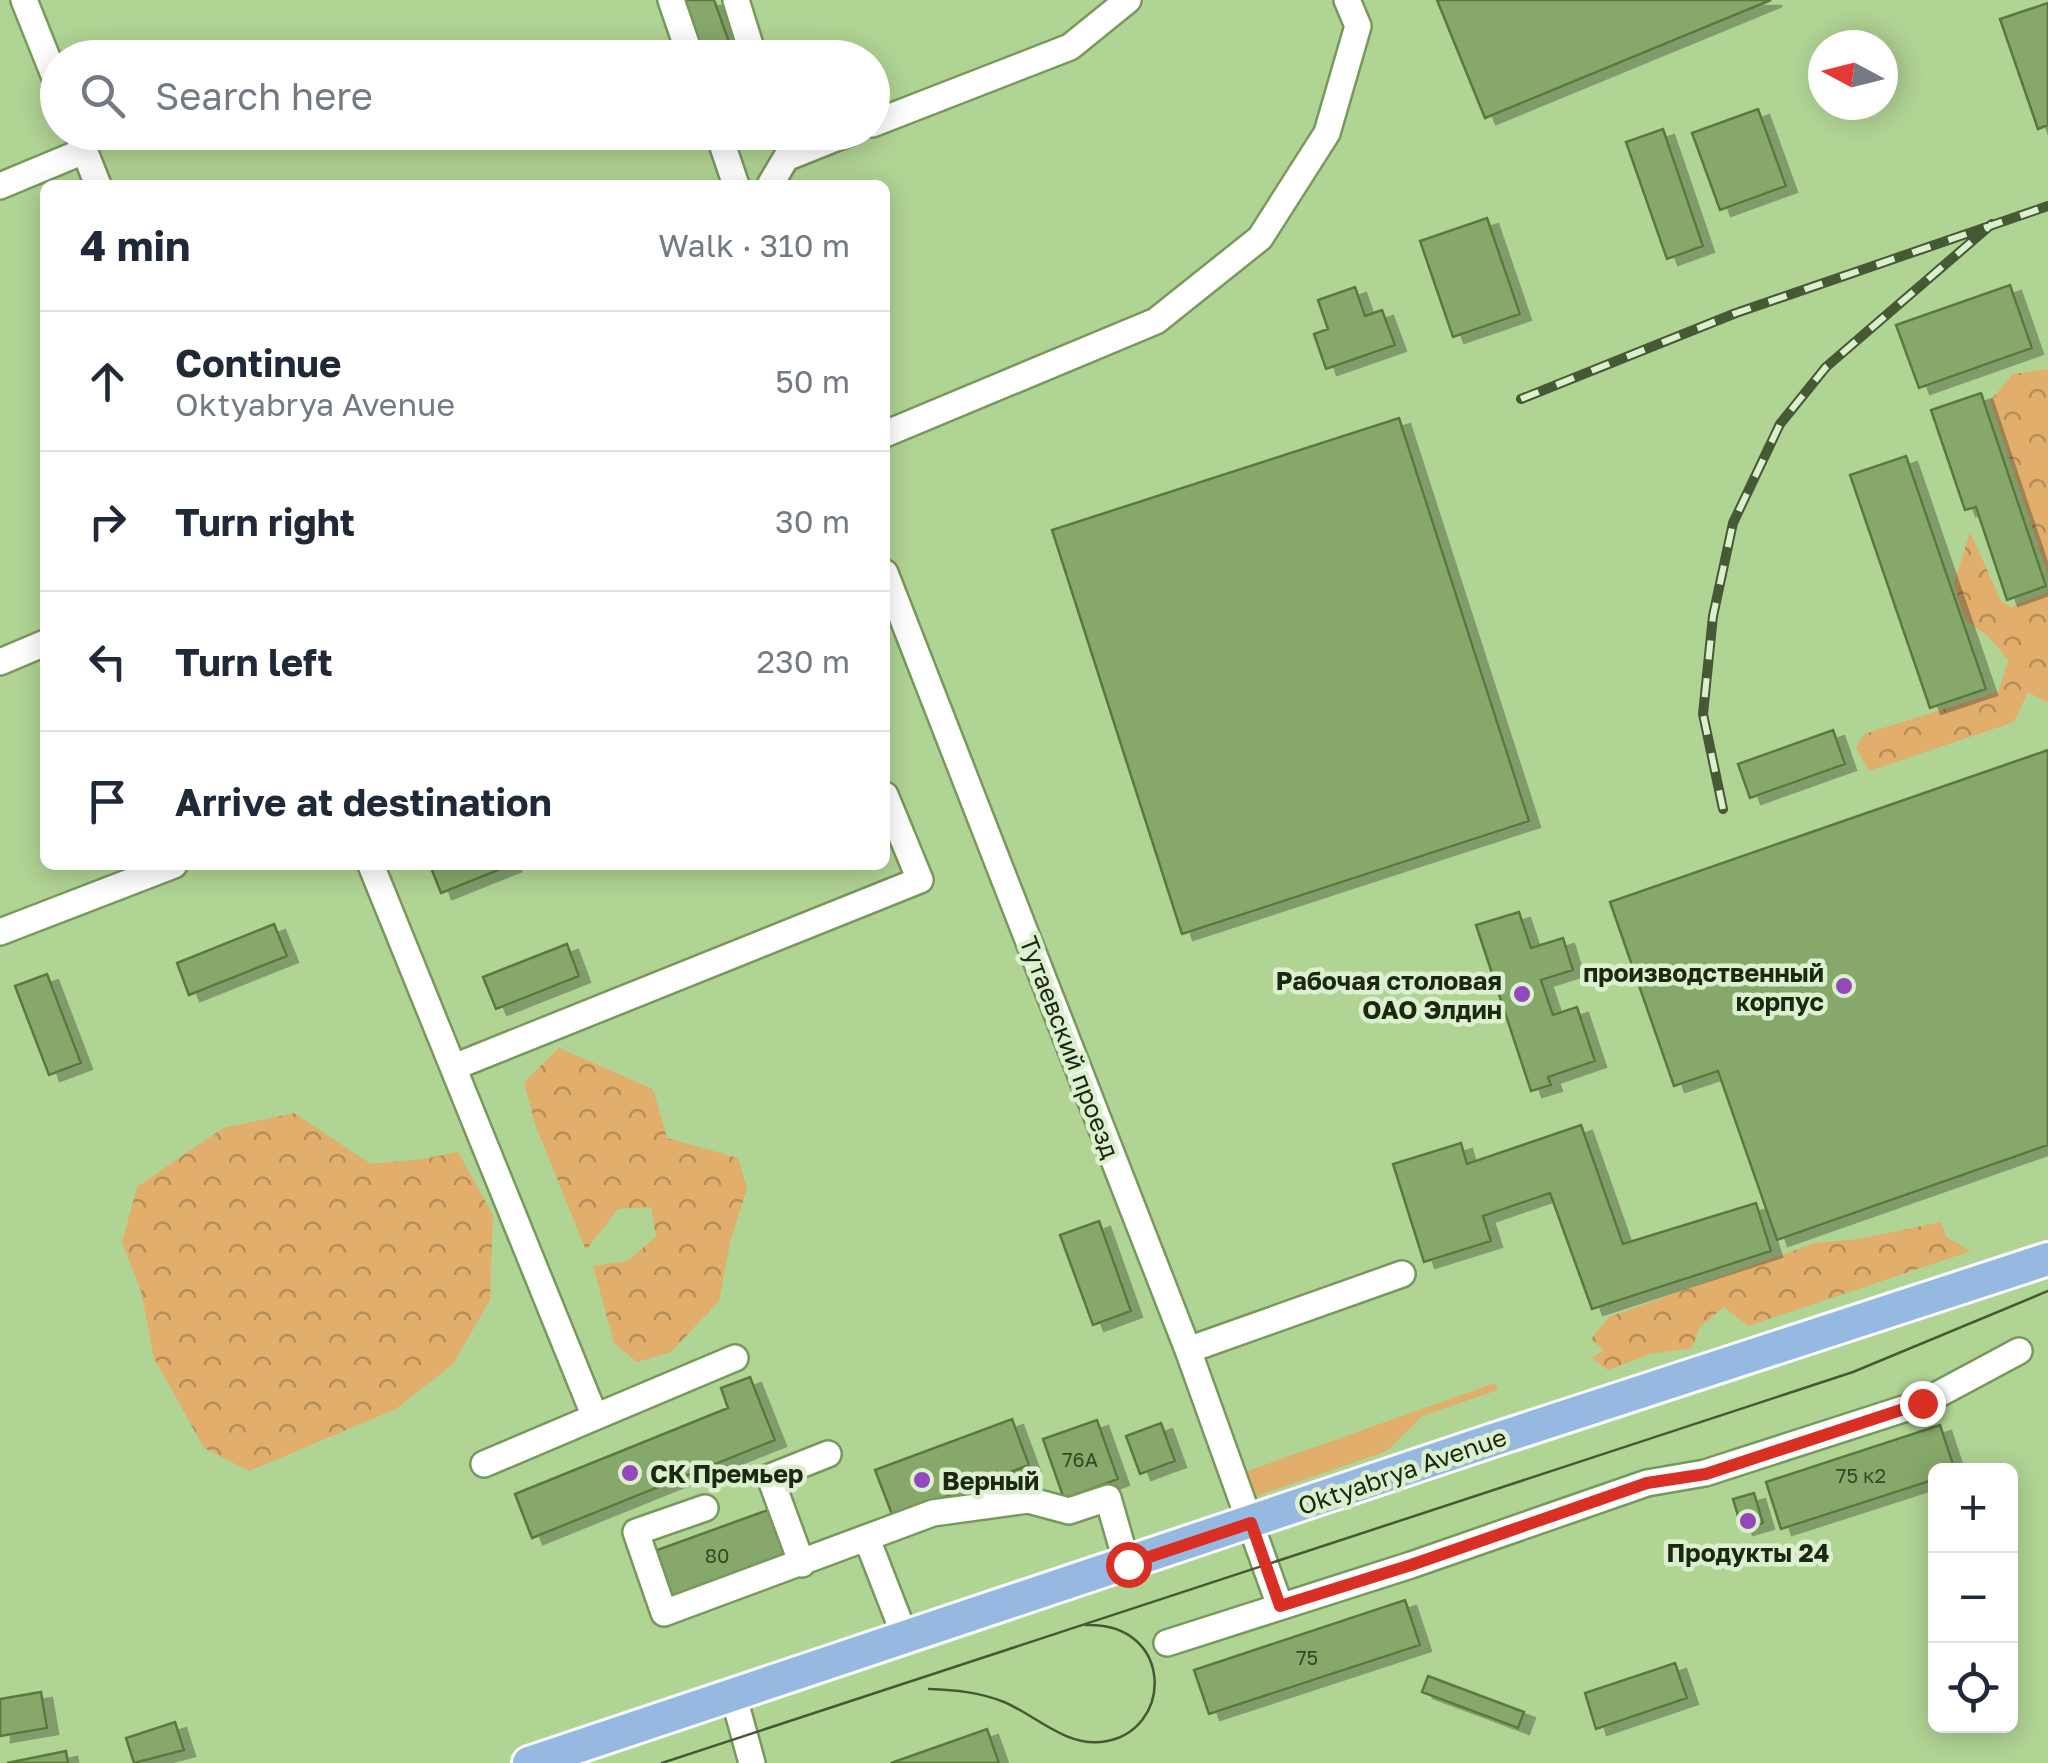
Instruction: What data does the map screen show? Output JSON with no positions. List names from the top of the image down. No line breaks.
{"streets":{"main road":["Oktyabrya Avenue"],"street":["Тутаевский проезд"]},"crossings":[["Тутаевский проезд","Oktyabrya Avenue"]],"places":["производственный корпус","Рабочая столовая ОАО Элдин","СК Премьер","Верный","Продукты 24"],"house_numbers":["76А","75 к2","80","75"],"north":"left","page":{"search":"Search here","heading":["4 min","Walk · 310 m"],"list":[["Continue","Oktyabrya Avenue","50 m"],["Turn right","30 m"],["Turn left","230 m"],"Arrive at destination"],"map_buttons":["+","−"]}}
